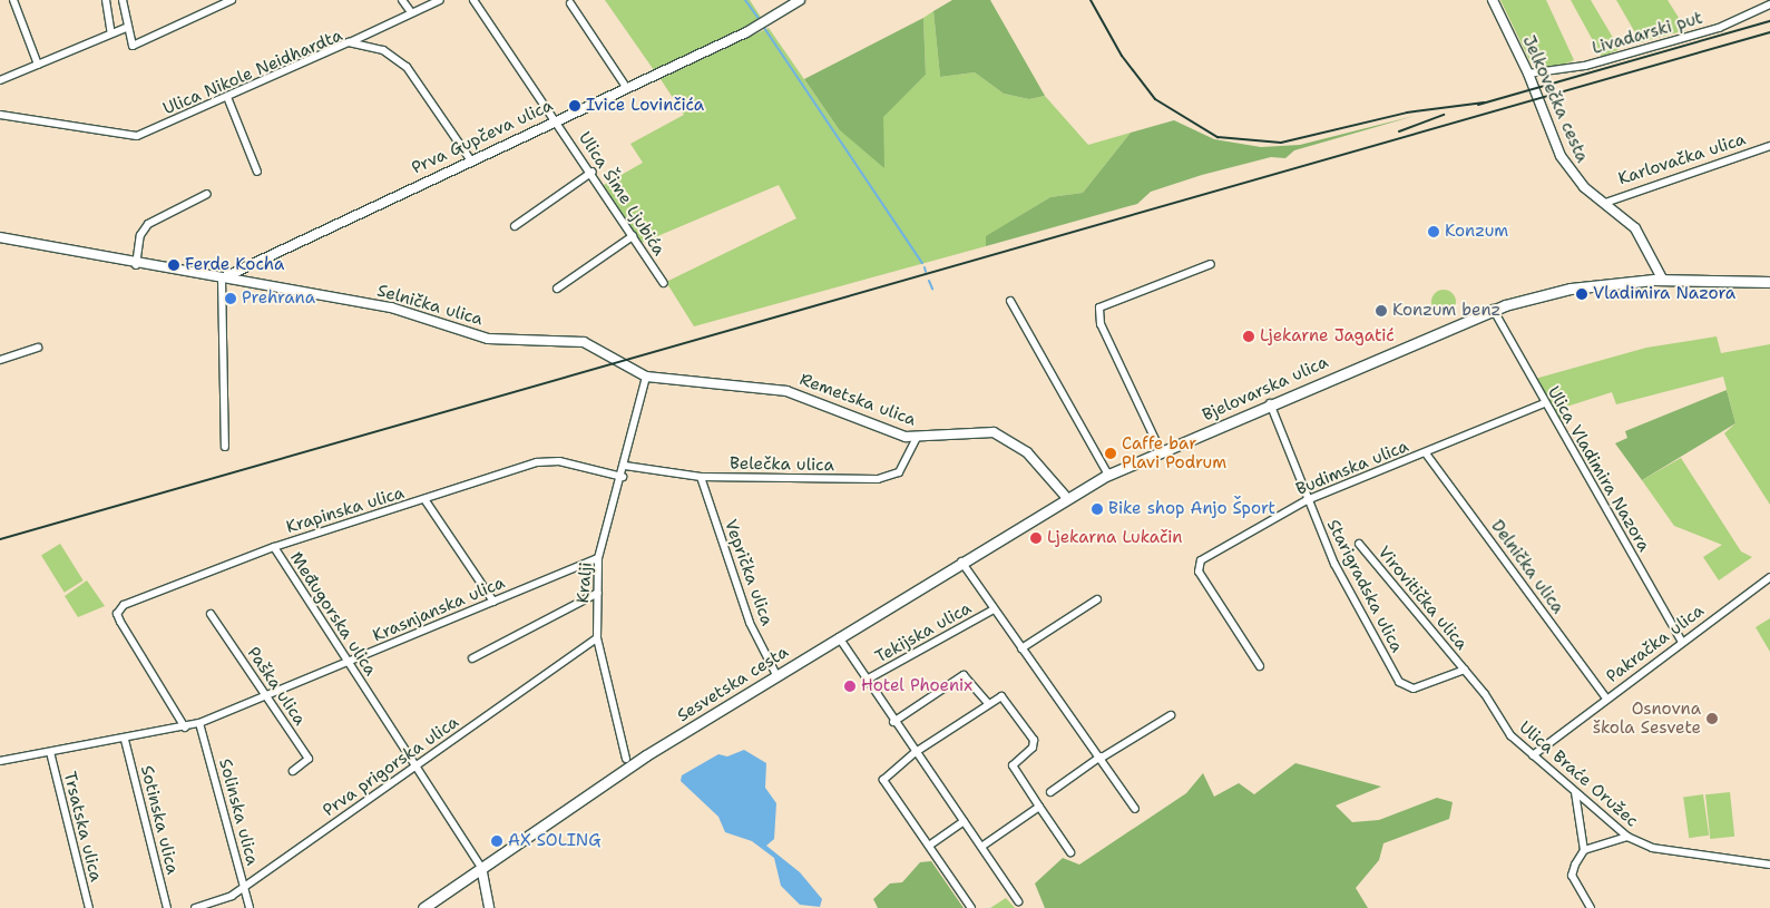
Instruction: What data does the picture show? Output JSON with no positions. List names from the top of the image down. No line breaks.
{"streets":{"main road":["Bjelovarska ulica","Sesvetska cesta"],"street":["Livadarski put","Ulica Nikole Neidhardta","Jelkovečka cesta","Prva Gupčeva ulica","Karlovačka ulica","Ulica Šime Ljubića","Selnička ulica","Remetska ulica","Belečka ulica","Budimska ulica","Ulica Vladimira Nazora","Krapinska ulica","Delnička ulica","Veprička ulica","Kralji","Starigradska ulica","Virovitička ulica","Krasnjanska ulica","Međugorska ulica","Tekijska ulica","Pakračka ulica","Paška ulica","Prva prigorska ulica","Ulica Braće Oružec","Solinska ulica","Sotinska ulica","Trsatska ulica"]},"crossings":[["Livadarski put","Jelkovečka cesta"],["Ulica Nikole Neidhardta","Prva Gupčeva ulica"],["Jelkovečka cesta","Karlovačka ulica"],["Jelkovečka cesta","Bjelovarska ulica"],["Prva Gupčeva ulica","Ulica Šime Ljubića"],["Prva Gupčeva ulica","Selnička ulica"],["Selnička ulica","Remetska ulica"],["Selnička ulica","Kralji"],["Bjelovarska ulica","Remetska ulica"],["Bjelovarska ulica","Ulica Vladimira Nazora"],["Bjelovarska ulica","Starigradska ulica"],["Bjelovarska ulica","Sesvetska cesta"],["Remetska ulica","Belečka ulica"],["Remetska ulica","Kralji"],["Remetska ulica","Sesvetska cesta"],["Belečka ulica","Veprička ulica"],["Belečka ulica","Kralji"],["Budimska ulica","Ulica Vladimira Nazora"],["Budimska ulica","Delnička ulica"],["Budimska ulica","Starigradska ulica"],["Ulica Vladimira Nazora","Pakračka ulica"],["Krapinska ulica","Kralji"],["Krapinska ulica","Krasnjanska ulica"],["Krapinska ulica","Međugorska ulica"],["Delnička ulica","Pakračka ulica"],["Veprička ulica","Sesvetska cesta"],["Kralji","Krasnjanska ulica"],["Kralji","Prva prigorska ulica"],["Starigradska ulica","Virovitička ulica"],["Starigradska ulica","Ulica Braće Oružec"],["Virovitička ulica","Ulica Braće Oružec"],["Krasnjanska ulica","Međugorska ulica"],["Krasnjanska ulica","Paška ulica"],["Krasnjanska ulica","Solinska ulica"],["Krasnjanska ulica","Sotinska ulica"],["Krasnjanska ulica","Trsatska ulica"],["Međugorska ulica","Sesvetska cesta"],["Međugorska ulica","Prva prigorska ulica"],["Tekijska ulica","Sesvetska cesta"],["Pakračka ulica","Ulica Braće Oružec"],["Prva prigorska ulica","Solinska ulica"]],"places":["Ivice Lovinčića","Konzum","Ferde Kocha","Vladimira Nazora","Prehrana","Konzum benz","Ljekarne Jagatić","Caffe bar Plavi Podrum","Bike shop Anjo Šport","Ljekarna Lukačin","Hotel Phoenix","Osnovna škola Sesvete","AX SOLING"]}
